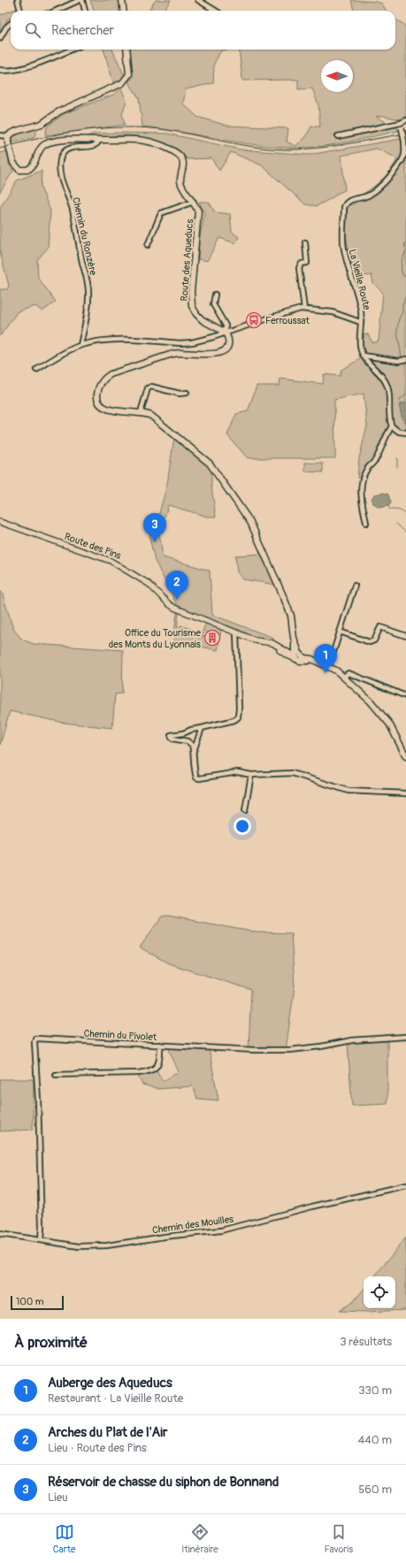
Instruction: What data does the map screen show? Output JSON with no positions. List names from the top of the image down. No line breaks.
{"streets":{"main road":["Route des Aqueducs"],"street":["Chemin du Ronzère","La Vieille Route","Route des Pins","Chemin du Pivolet","Chemin des Mouilles"]},"crossings":[["Chemin du Ronzère","Route des Aqueducs"],["Chemin du Pivolet","Chemin des Mouilles"]],"places":{"bus stop":["Ferroussat"],"building":["Office du Tourisme des Monts du Lyonnais"]},"scale_bar":"100 m","north":"left","page":{"search":"Rechercher","pins":["3","2","1"],"scale":"100 m","heading":["À proximité","3 résultats"],"list":[{"mark":"1","name":"Auberge des Aqueducs","note":"Restaurant · La Vieille Route","value":"330 m"},{"mark":"2","name":"Arches du Plat de l'Air","note":"Lieu · Route des Pins","value":"440 m"},{"mark":"3","name":"Réservoir de chasse du siphon de Bonnand","note":"Lieu","value":"560 m"}],"nav":["Carte","Itinéraire","Favoris"]}}
